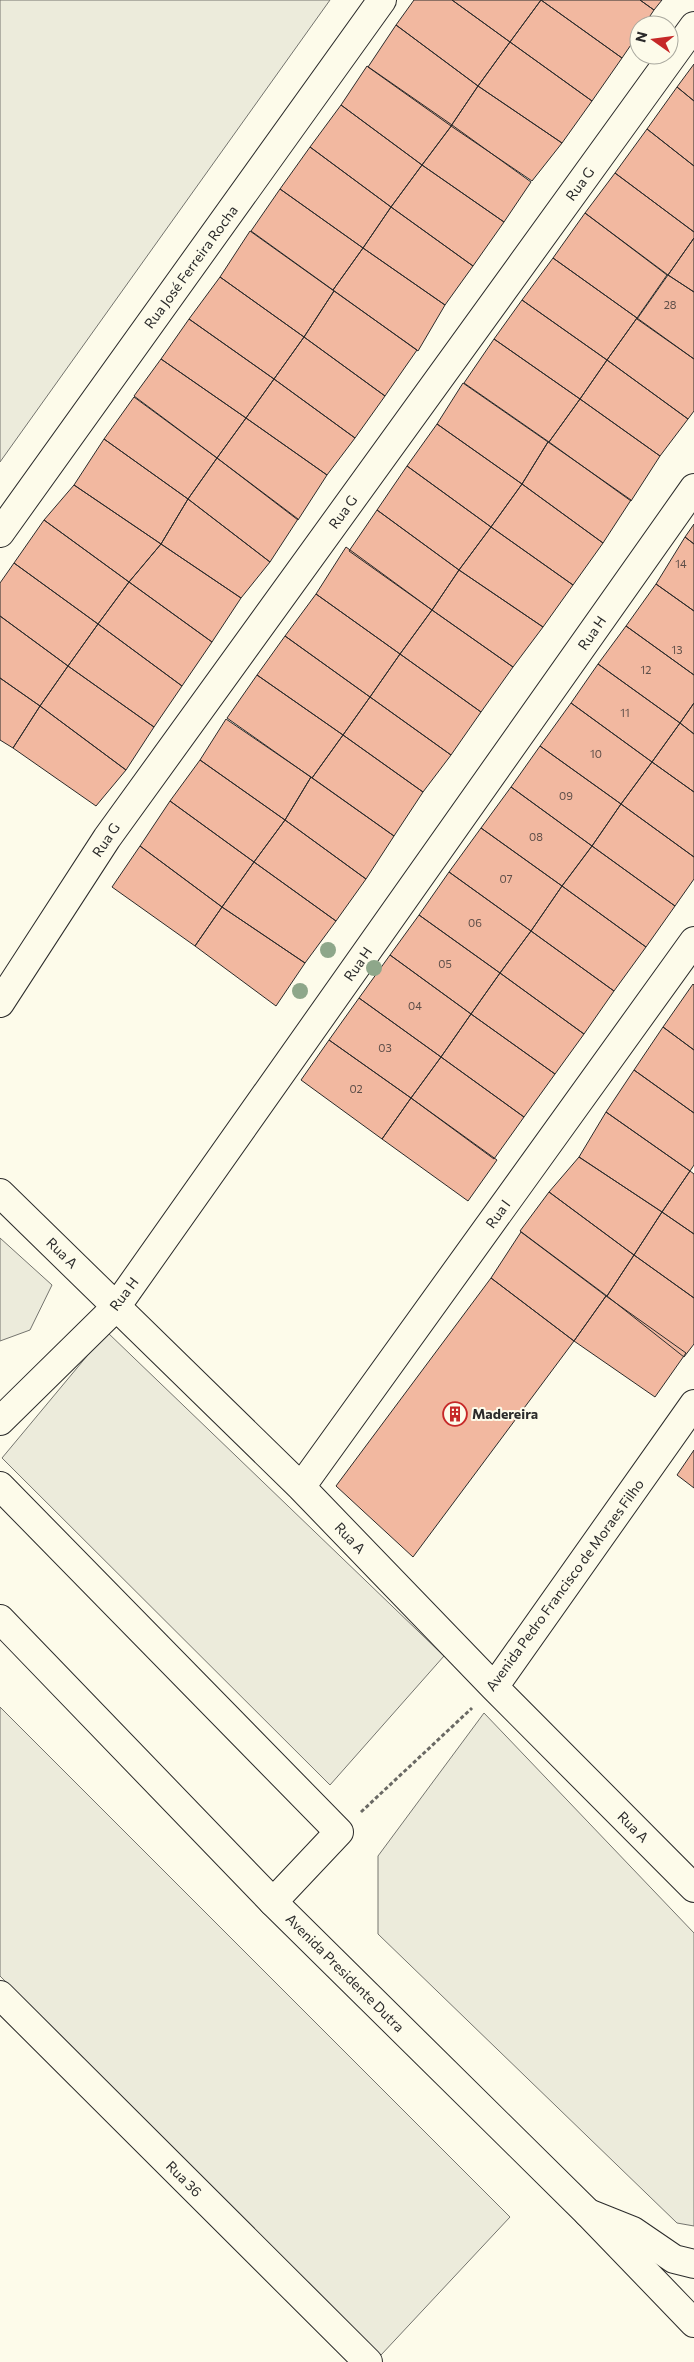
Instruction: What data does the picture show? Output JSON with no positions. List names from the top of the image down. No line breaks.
{"streets":{"main road":["Rua G","Rua José Ferreira Rocha","Rua H","Rua I","Rua A","Avenida Pedro Francisco de Moraes Filho","Avenida Presidente Dutra","Rua 36"]},"crossings":[["Rua H","Rua A"],["Rua I","Rua A"],["Rua A","Avenida Pedro Francisco de Moraes Filho"]],"places":{"building":["Madereira"]},"house_numbers":["28","14","13","12","11","10","09","08","07","06","05","04","03","02"],"north":"left"}
